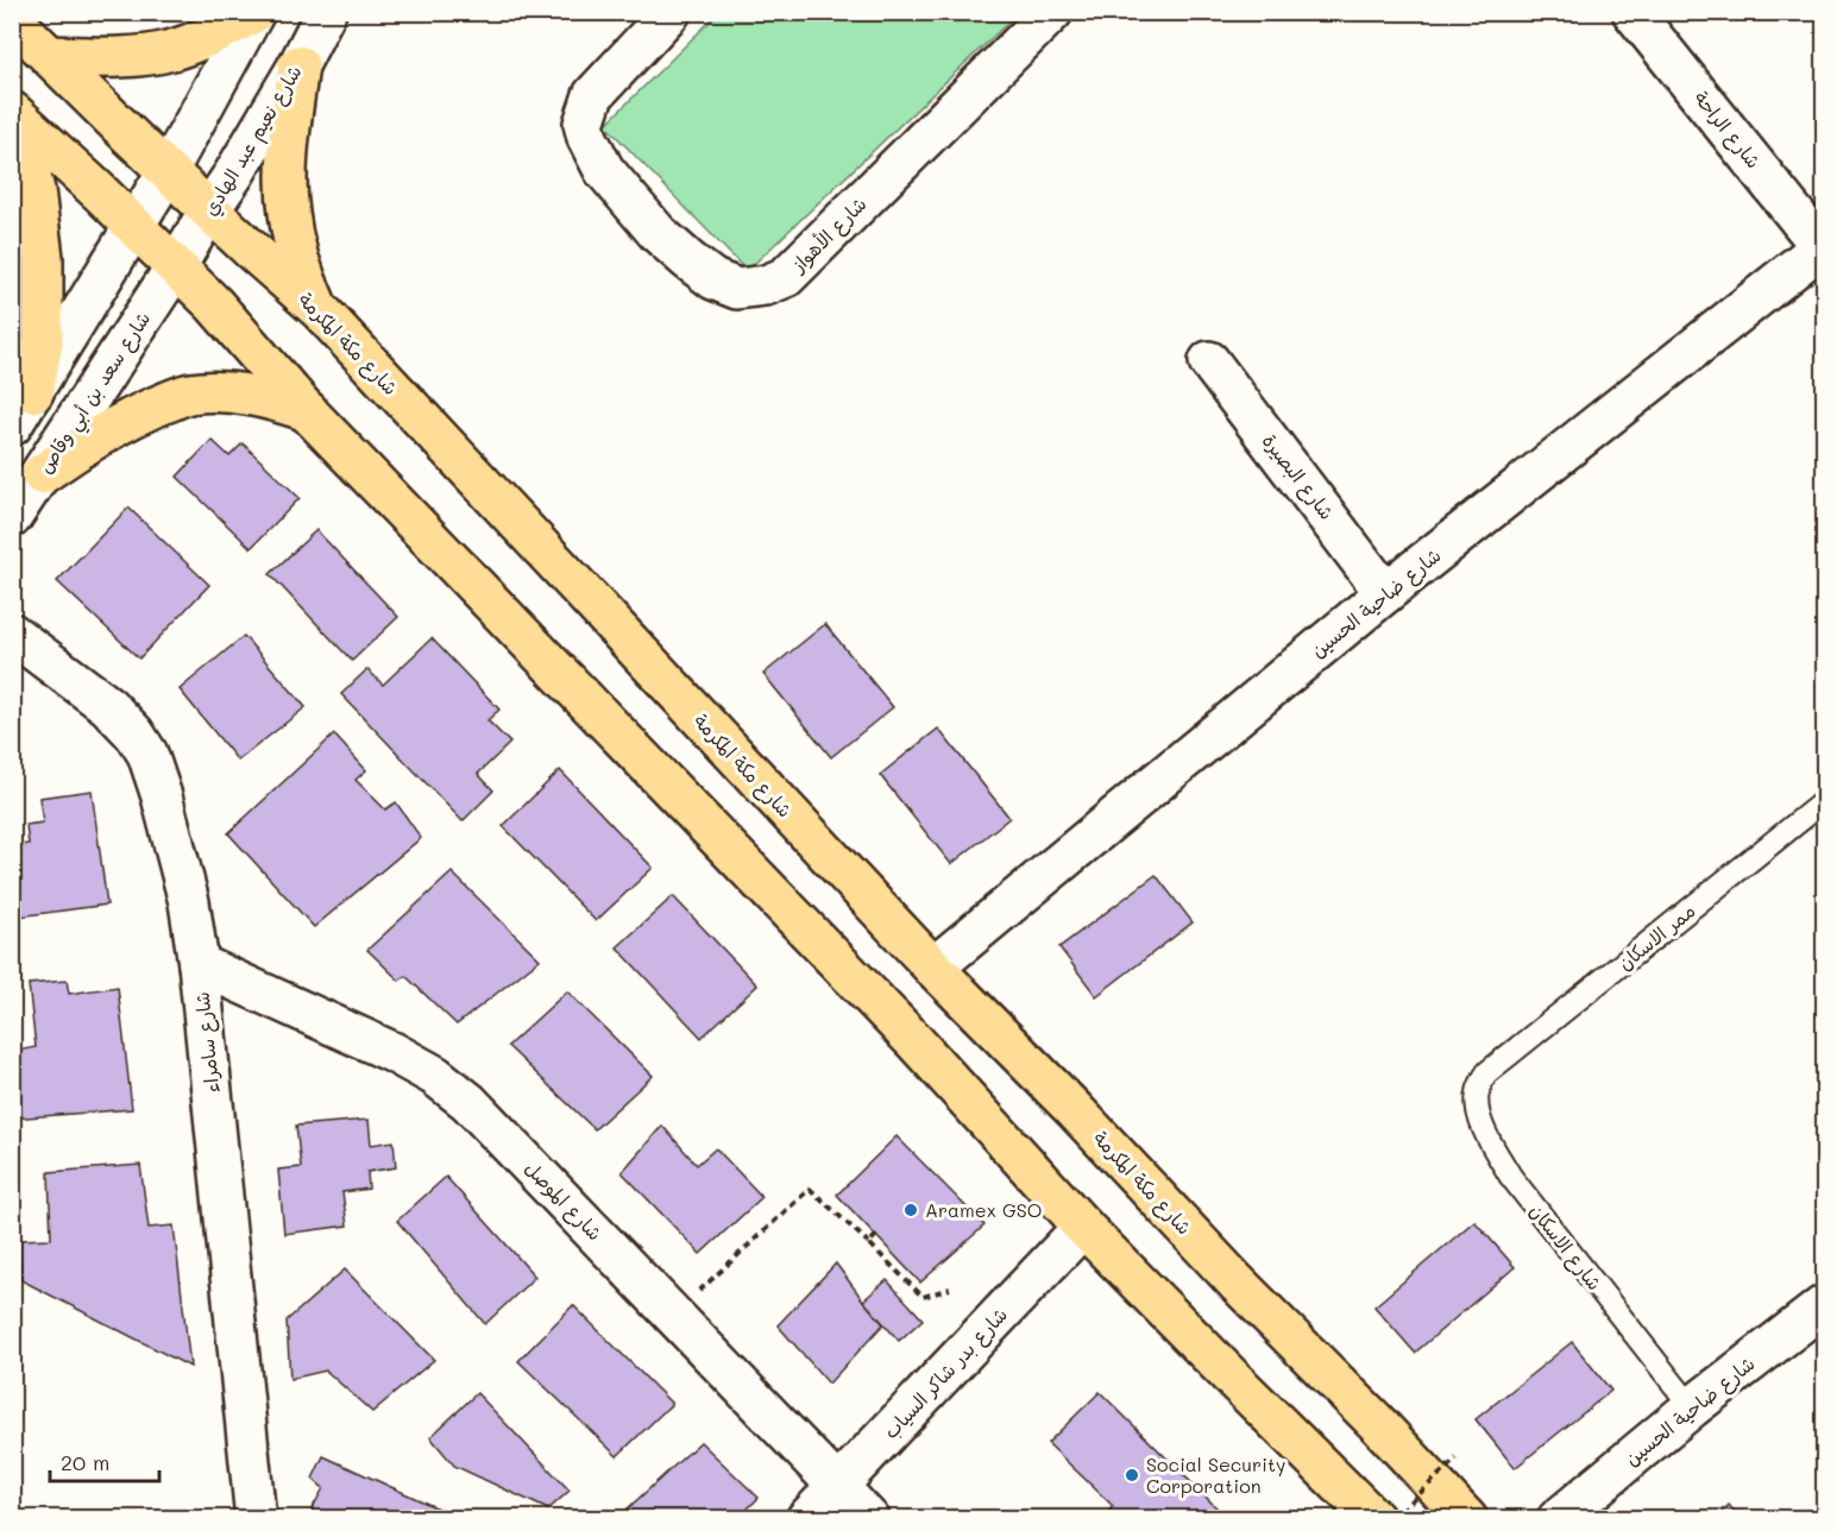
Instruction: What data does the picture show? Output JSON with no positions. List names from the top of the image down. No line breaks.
{"streets":{"main road":["شارع مكة المكرمة"],"street":["شارع الراحة","شارع نعيم عبد الهادي","شارع الأهواز","شارع سعد بن أبي وقاص","شارع البصيرة","شارع ضاحية الحسين","شارع سامراء","شارع الموصل","شارع بدر شاكر السياب"],"lane":["ممر الاسكان","شارع الاسكان"]},"crossings":[["شارع الراحة","شارع ضاحية الحسين"],["شارع نعيم عبد الهادي","شارع مكة المكرمة"],["شارع نعيم عبد الهادي","شارع سعد بن أبي وقاص"],["شارع مكة المكرمة","شارع ضاحية الحسين"],["شارع البصيرة","شارع ضاحية الحسين"],["شارع ضاحية الحسين","شارع الاسكان"],["ممر الاسكان","شارع الاسكان"],["شارع سامراء","شارع الموصل"],["شارع الموصل","شارع بدر شاكر السياب"]],"places":["Aramex GSO","Social Security Corporation"],"scale_bar":"20 m"}
